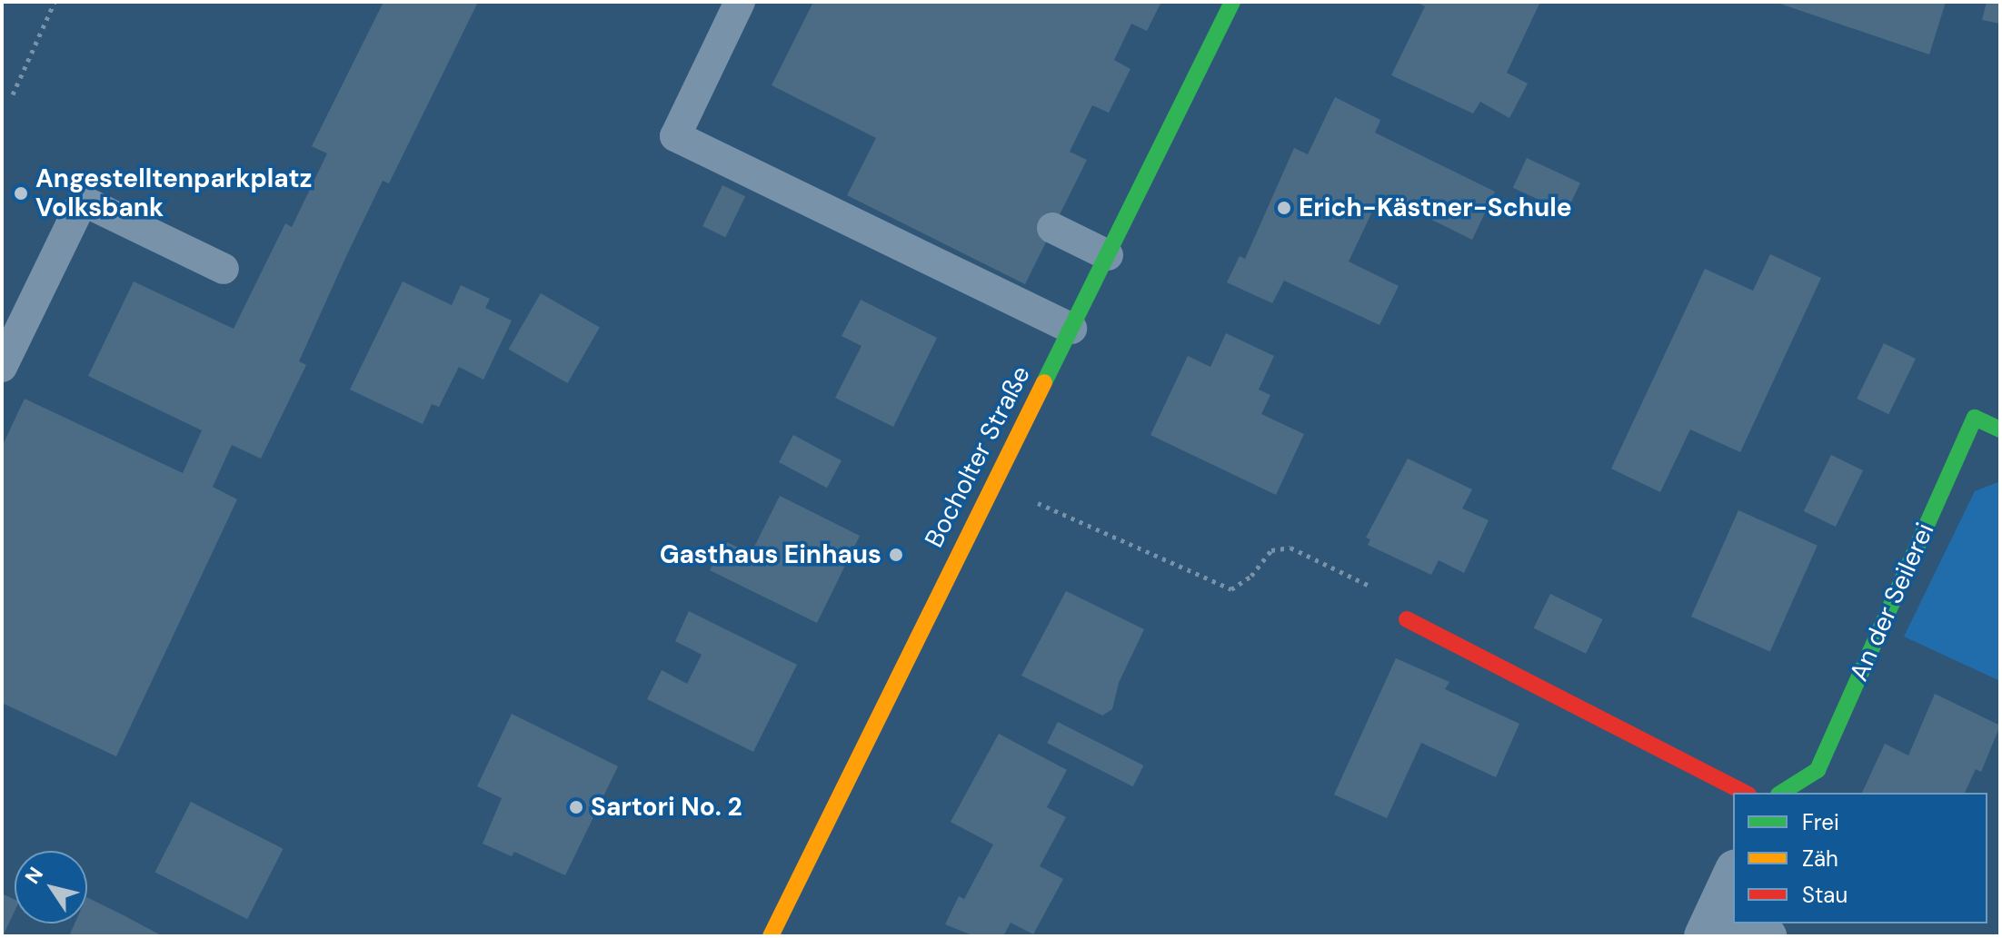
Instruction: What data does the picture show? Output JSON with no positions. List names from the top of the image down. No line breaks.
{"streets":{"street":["Bocholter Straße","An der Seilerei"]},"places":["Angestelltenparkplatz Volksbank","Erich-Kästner-Schule","Gasthaus Einhaus","Sartori No. 2"],"legend":["Frei","Zäh","Stau"],"north":"top left"}
